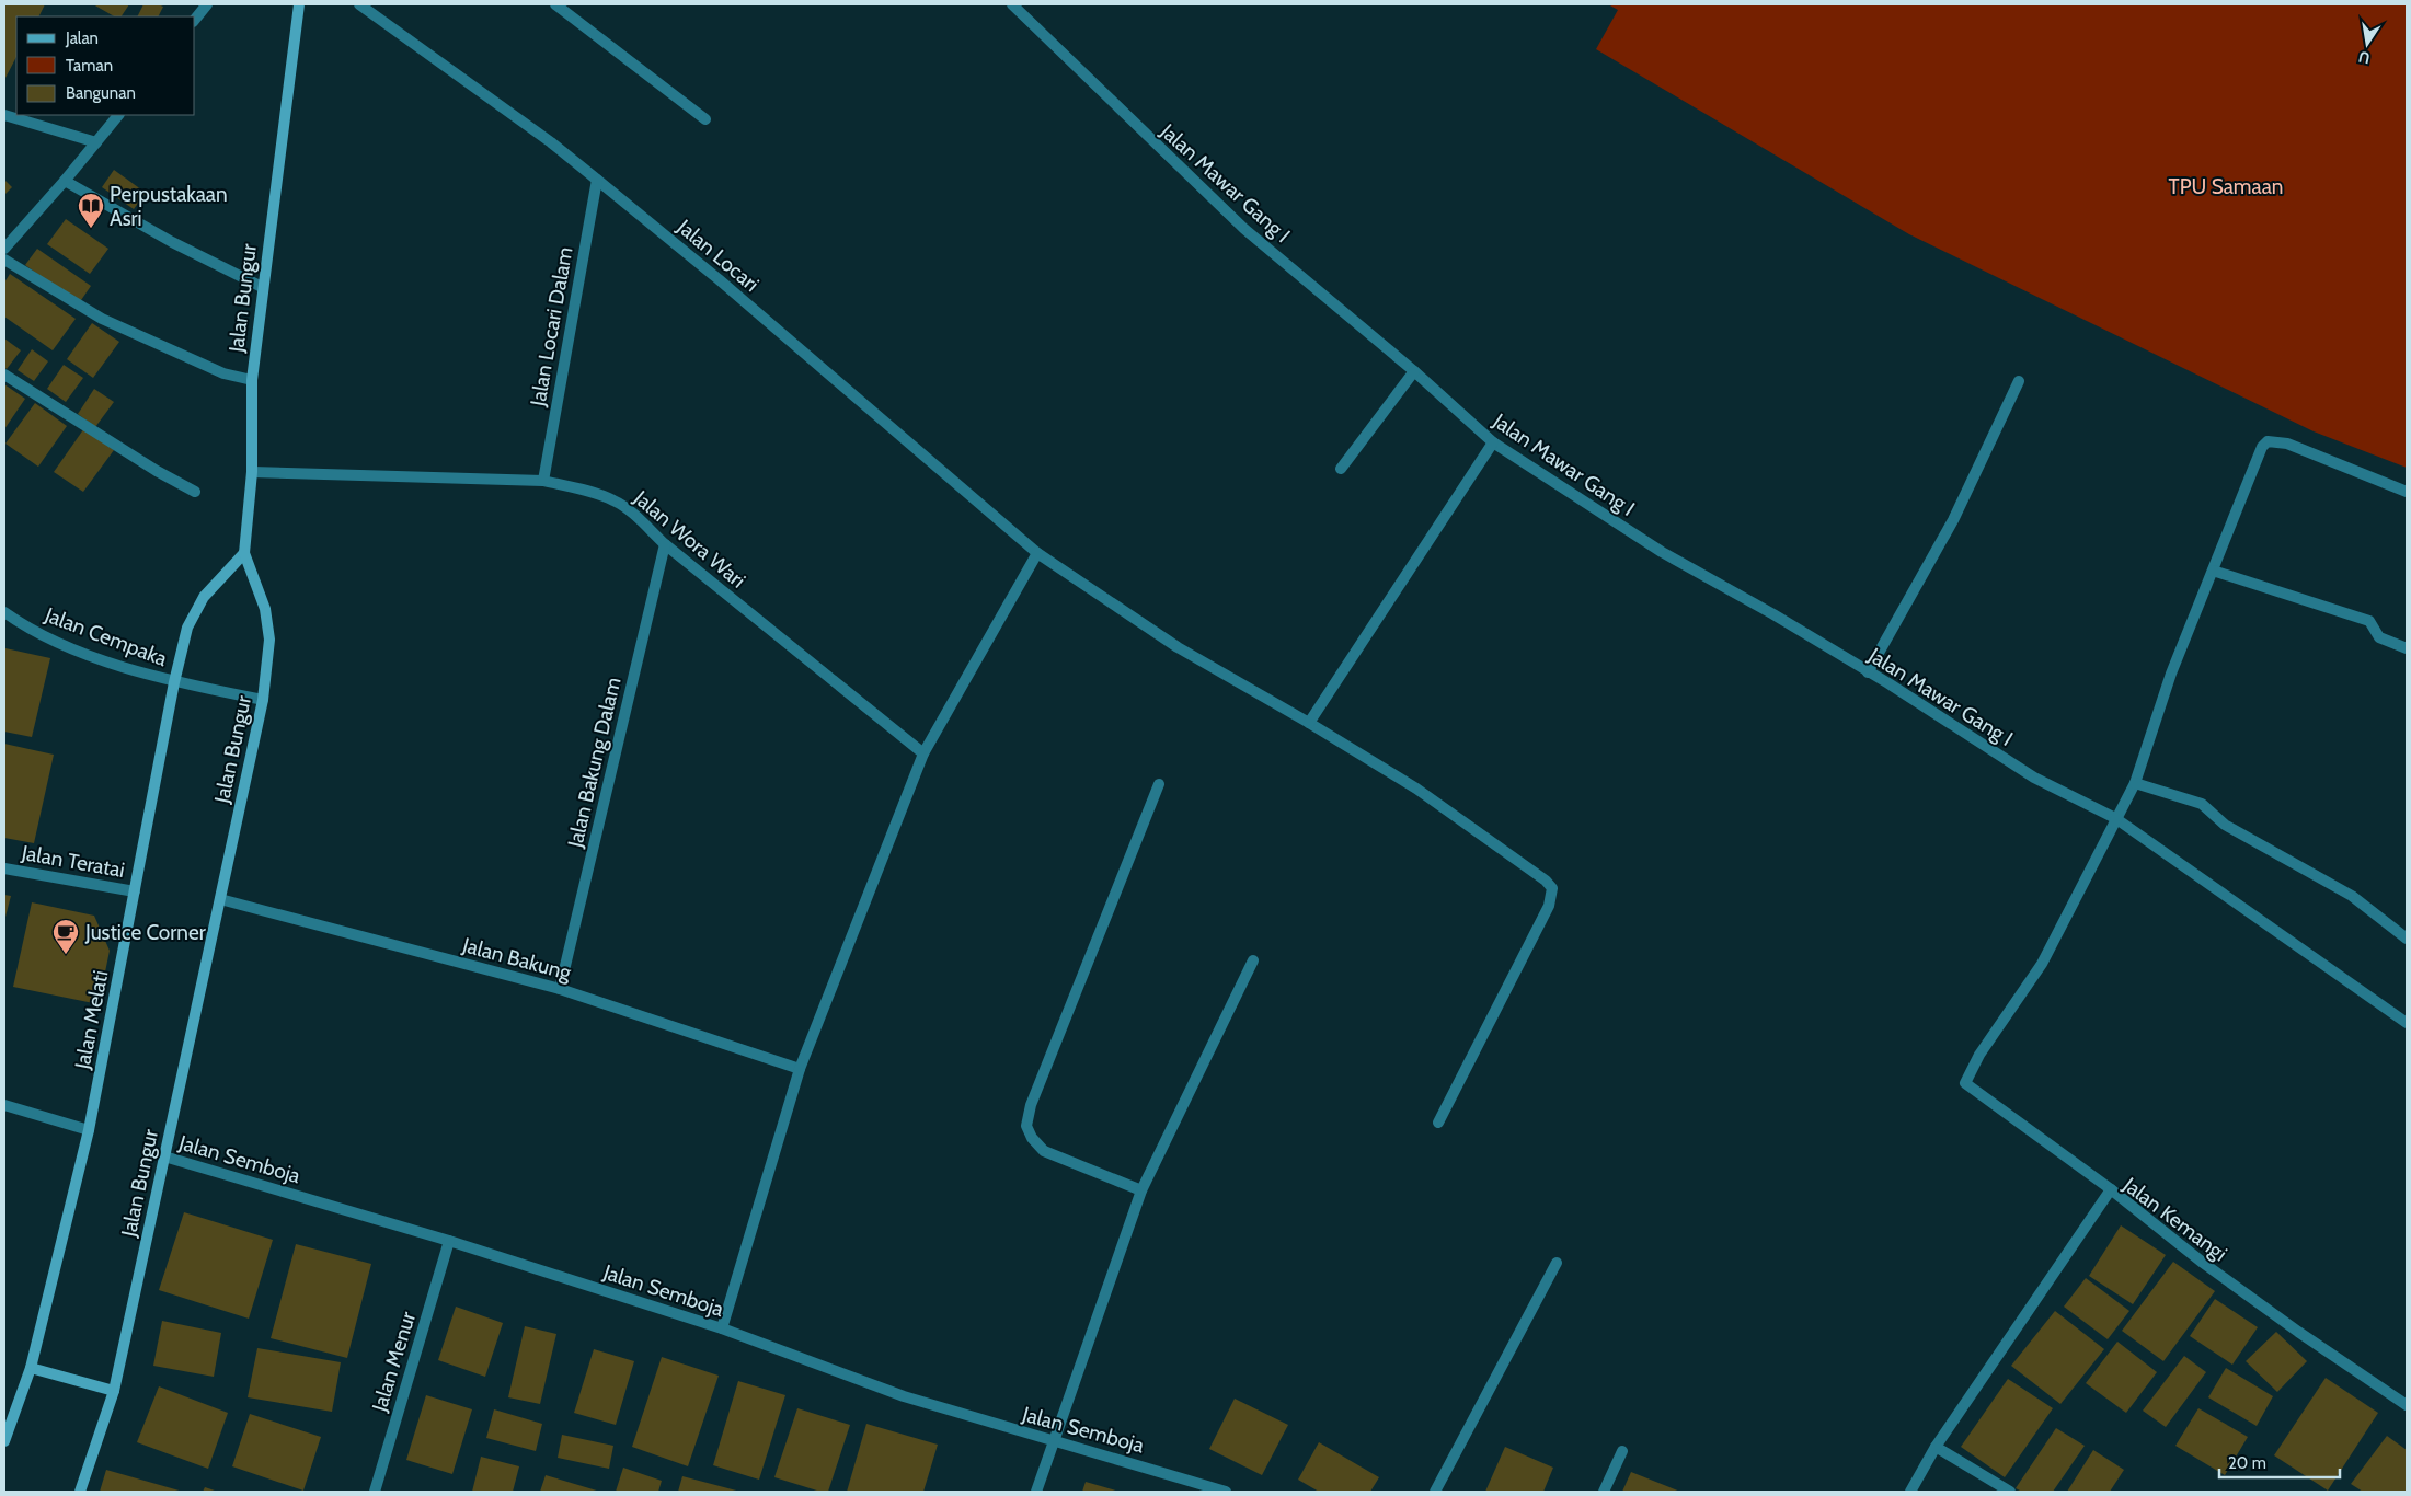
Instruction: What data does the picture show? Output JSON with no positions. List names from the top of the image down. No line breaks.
{"streets":{"main road":["Jalan Bungur","Jalan Melati"],"street":["Jalan Mawar Gang I","Jalan Locari","Jalan Locari Dalam","Jalan Wora Wari","Jalan Cempaka","Jalan Bakung Dalam","Jalan Teratai","Jalan Bakung","Jalan Semboja","Jalan Kemangi","Jalan Menur"]},"crossings":[["Jalan Locari","Jalan Locari Dalam"],["Jalan Bungur","Jalan Wora Wari"],["Jalan Bungur","Jalan Cempaka"],["Jalan Bungur","Jalan Bakung"],["Jalan Bungur","Jalan Melati"],["Jalan Bungur","Jalan Semboja"],["Jalan Locari Dalam","Jalan Wora Wari"],["Jalan Wora Wari","Jalan Bakung Dalam"],["Jalan Cempaka","Jalan Melati"],["Jalan Bakung Dalam","Jalan Bakung"],["Jalan Teratai","Jalan Melati"],["Jalan Semboja","Jalan Menur"]],"parks":["TPU Samaan"],"places":{"library":["Perpustakaan Asri"],"cafe":["Justice Corner"]},"legend":["Jalan","Taman","Bangunan"],"scale_bar":"20 m","north":"bottom"}
